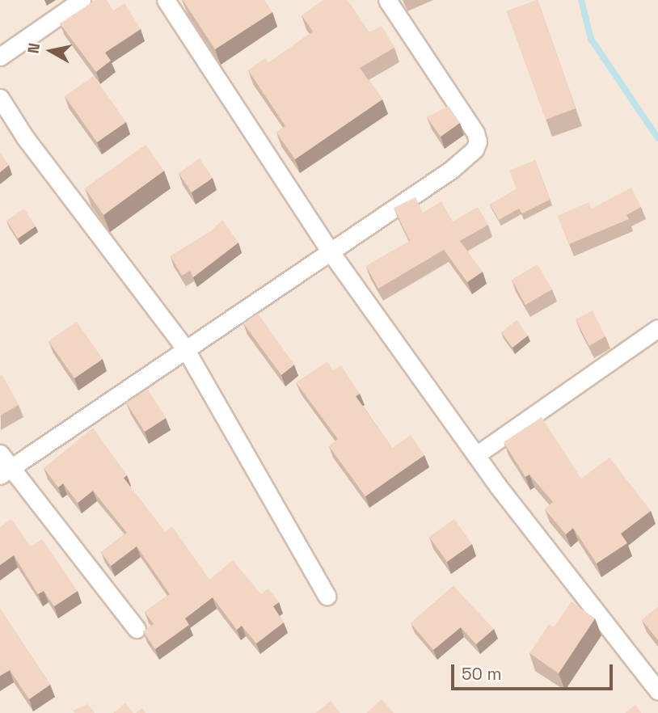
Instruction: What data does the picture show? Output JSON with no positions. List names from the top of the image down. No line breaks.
{"scale_bar":"50 m","north":"left"}
